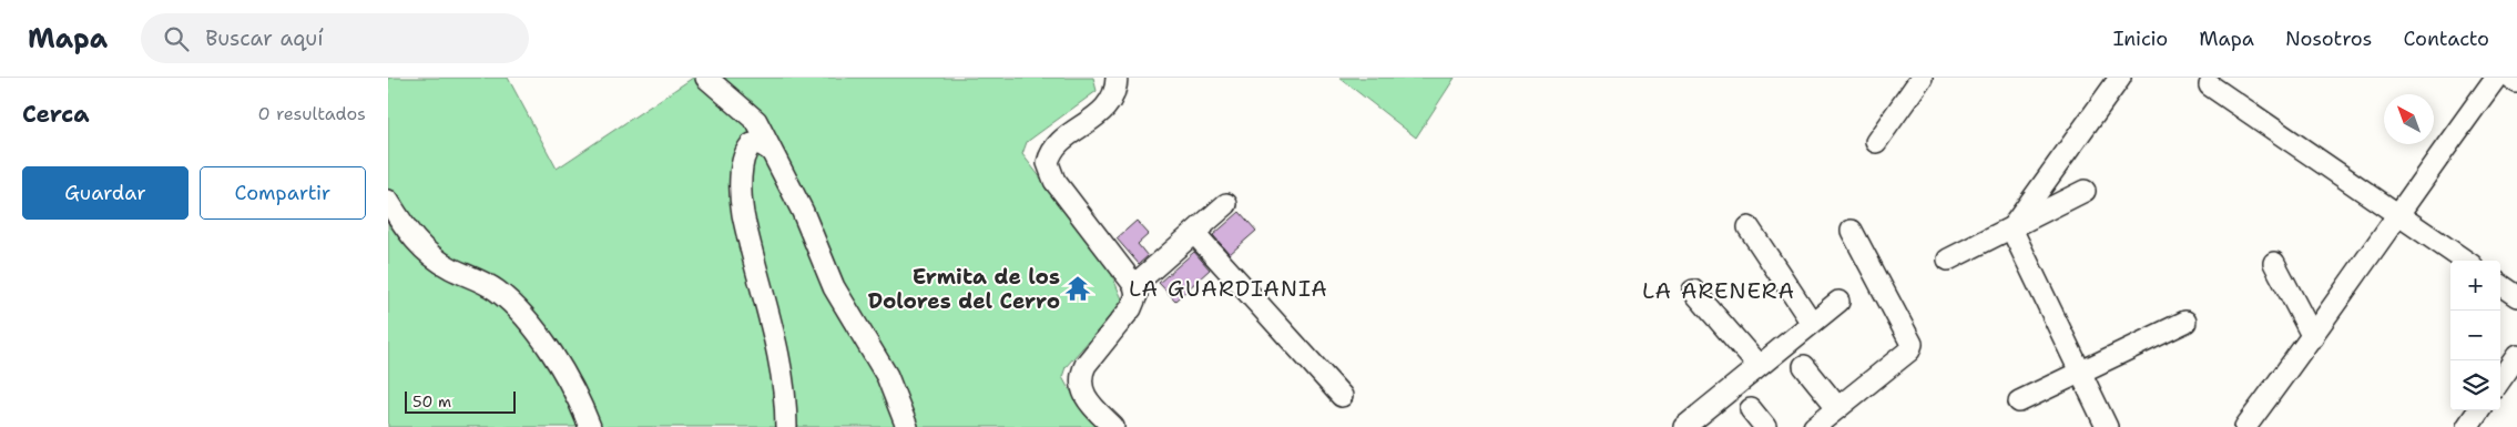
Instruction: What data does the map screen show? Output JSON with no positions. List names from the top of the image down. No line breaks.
{"districts":["LA GUARDIANIA","LA ARENERA"],"places":{"temple":["Ermita de los Dolores del Cerro"]},"scale_bar":"50 m","north":"top left","page":{"header":"Mapa","search":"Buscar aquí","nav":["Inicio","Mapa","Nosotros","Contacto"],"heading":["Cerca","0 resultados"],"buttons":["Guardar","Compartir"],"map_buttons":["+","−"],"scale":"50 m"}}
